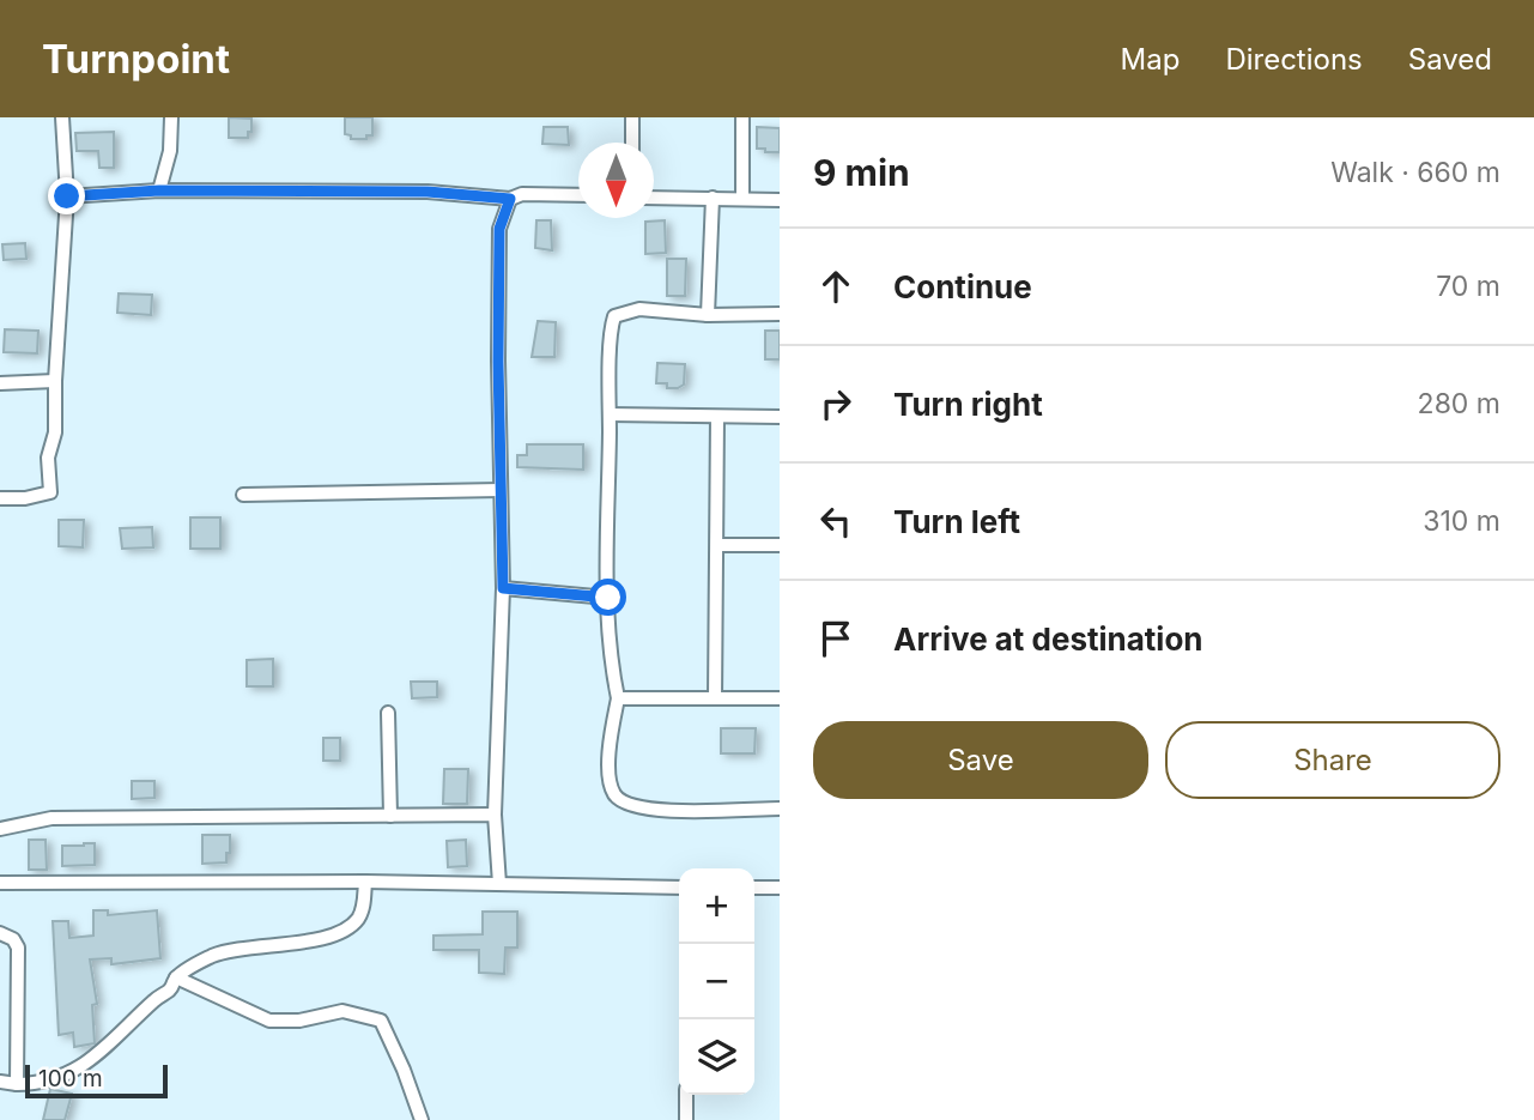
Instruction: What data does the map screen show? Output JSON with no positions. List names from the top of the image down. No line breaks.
{"scale_bar":"100 m","north":"bottom","page":{"header":"Turnpoint","nav":["Map","Directions","Saved"],"heading":["9 min","Walk · 660 m"],"list":[["Continue","70 m"],["Turn right","280 m"],["Turn left","310 m"],"Arrive at destination"],"buttons":["Save","Share"],"map_buttons":["+","−"],"scale":"100 m"}}
